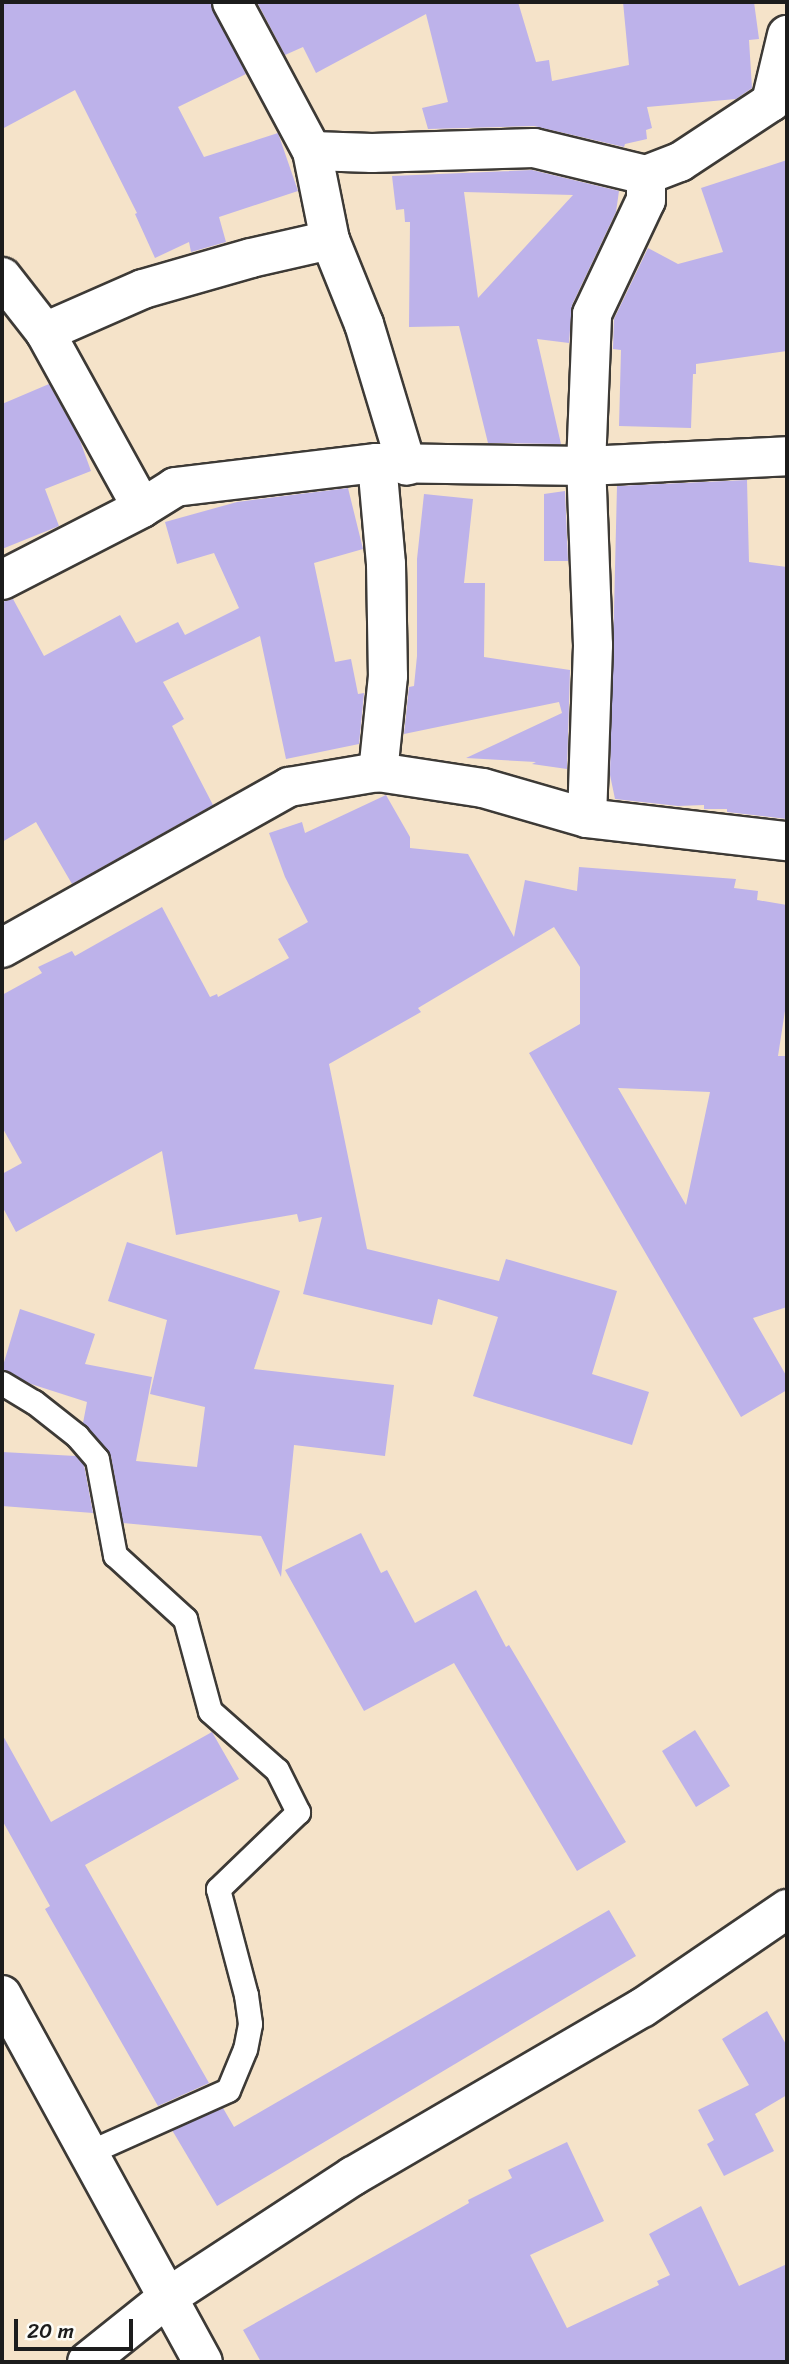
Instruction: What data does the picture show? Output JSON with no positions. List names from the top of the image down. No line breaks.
{"scale_bar":"20 m"}
